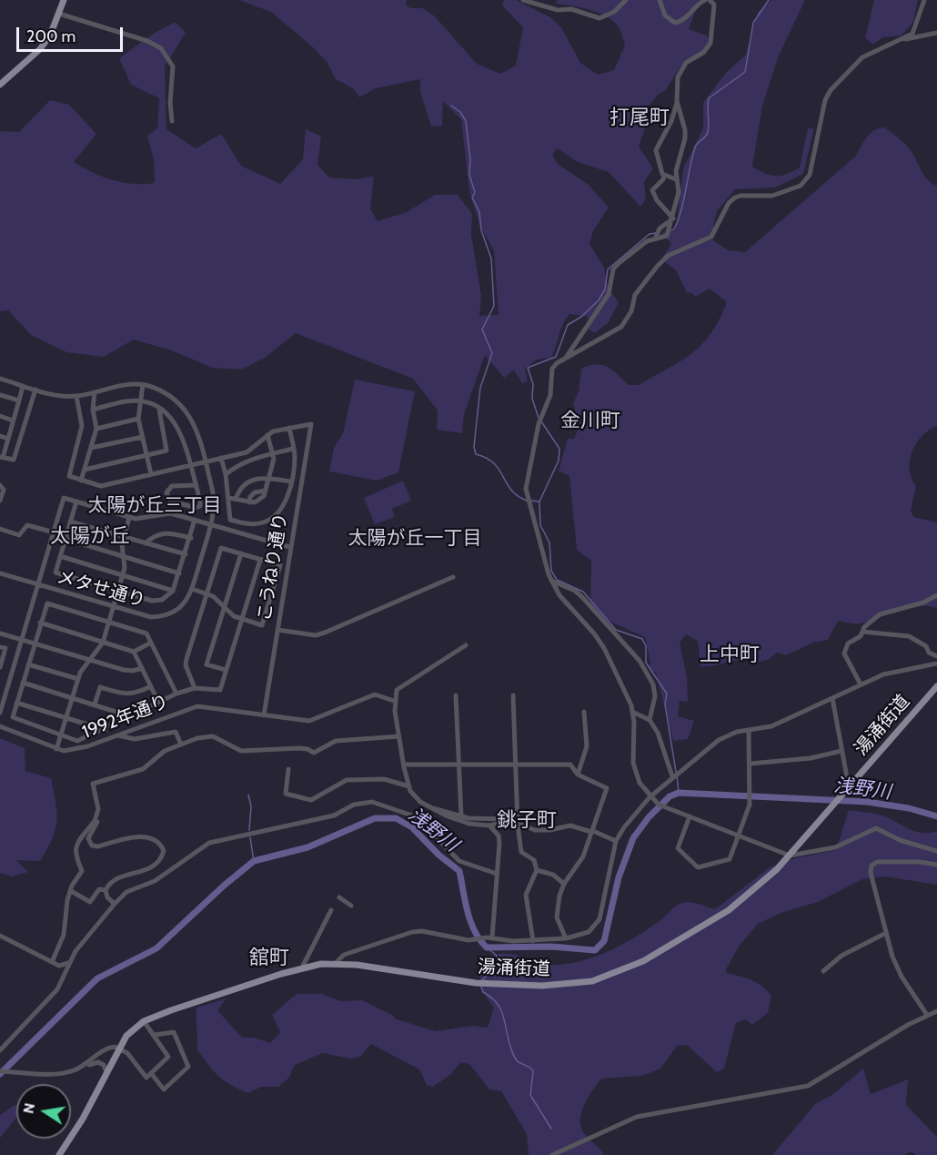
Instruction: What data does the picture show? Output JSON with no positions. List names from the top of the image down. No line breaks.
{"streets":{"main road":["湯涌街道"],"street":["こうねり通り","メタせ通り","1992年通り"]},"crossings":[["こうねり通り","1992年通り"]],"districts":["打尾町","金川町","太陽が丘三丁目","太陽が丘","太陽が丘一丁目","上中町","銚子町","舘町"],"water":["浅野川"],"scale_bar":"200 m","north":"left"}
